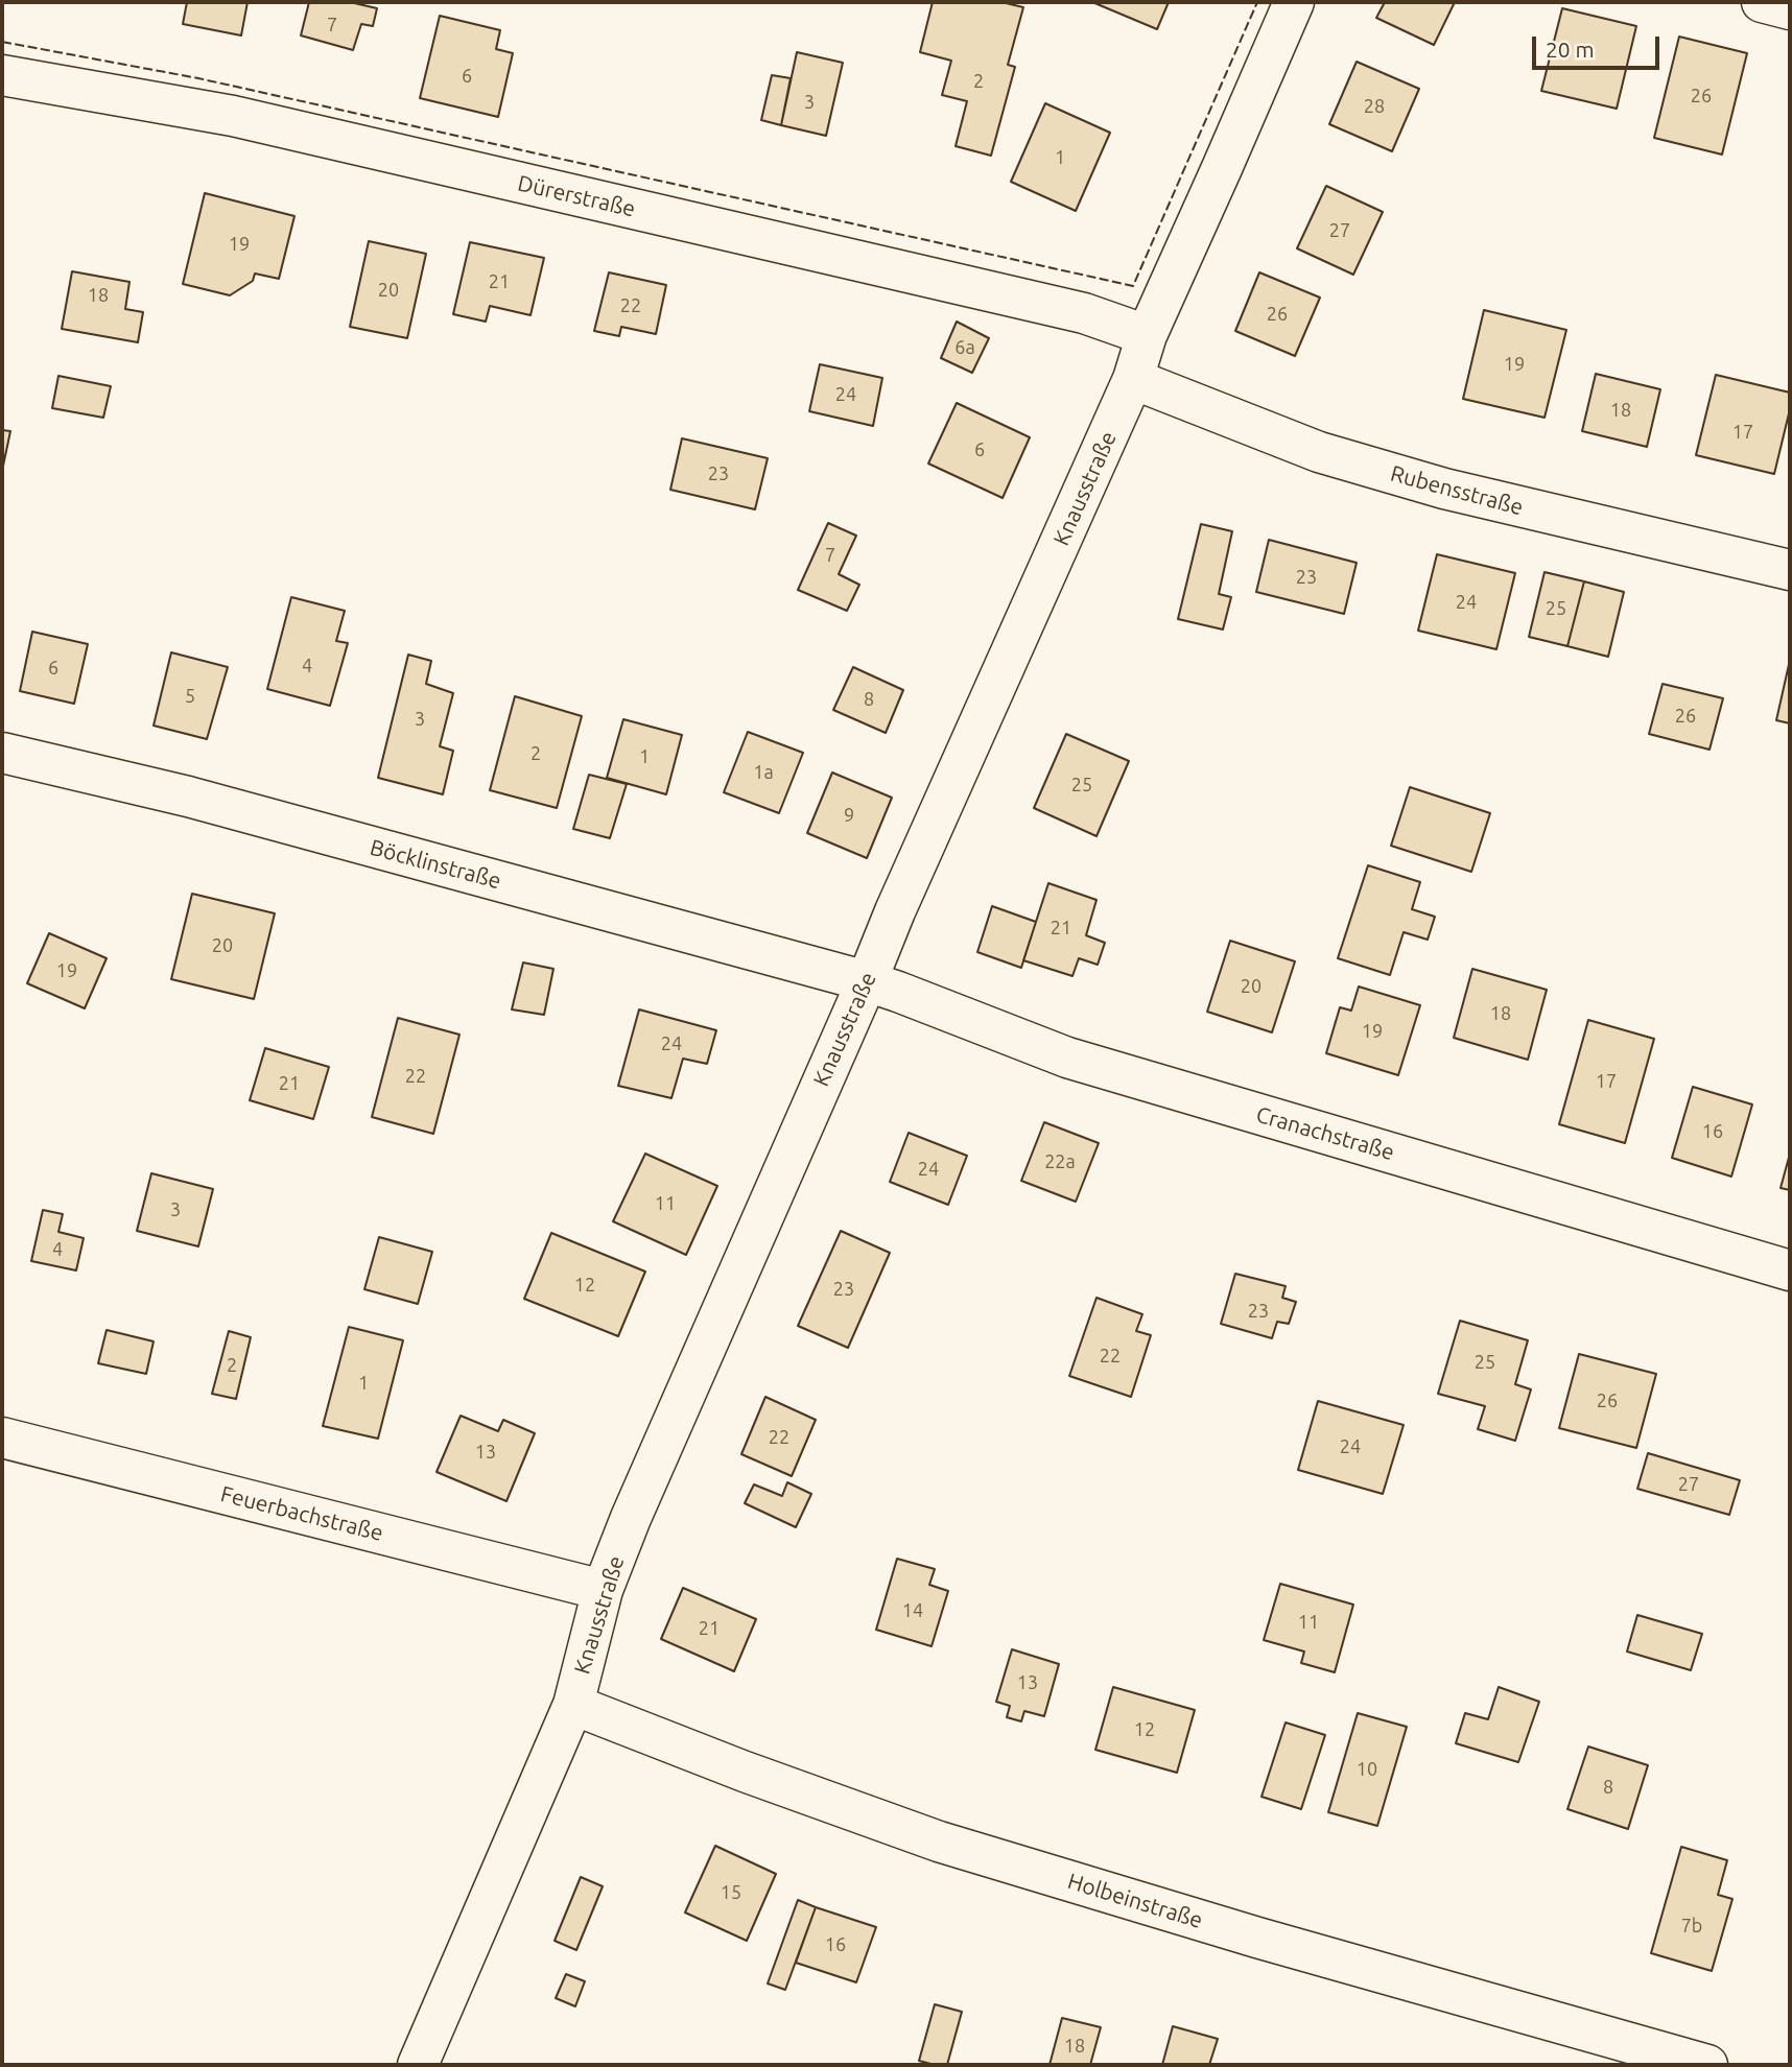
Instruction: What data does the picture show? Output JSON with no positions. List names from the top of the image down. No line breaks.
{"streets":{"street":["Dürerstraße","Knausstraße","Rubensstraße","Böcklinstraße","Cranachstraße","Feuerbachstraße","Holbeinstraße"]},"crossings":[["Dürerstraße","Knausstraße"],["Knausstraße","Rubensstraße"],["Knausstraße","Böcklinstraße"],["Knausstraße","Cranachstraße"],["Knausstraße","Feuerbachstraße"],["Knausstraße","Holbeinstraße"],["Böcklinstraße","Cranachstraße"]],"house_numbers":["7","6","2","26","3","28","1","27","19","21","20","18","22","26","6a","19","24","18","17","6","23","7","23","24","25","4","6","5","8","26","3","2","1","1a","25","9","21","20","19","20","18","19","24","22","17","21","16","22a","24","11","3","4","12","23","23","22","25","2","1","26","22","24","13","27","14","11","21","13","12","10","8","15","7b","16","18"],"scale_bar":"20 m"}
